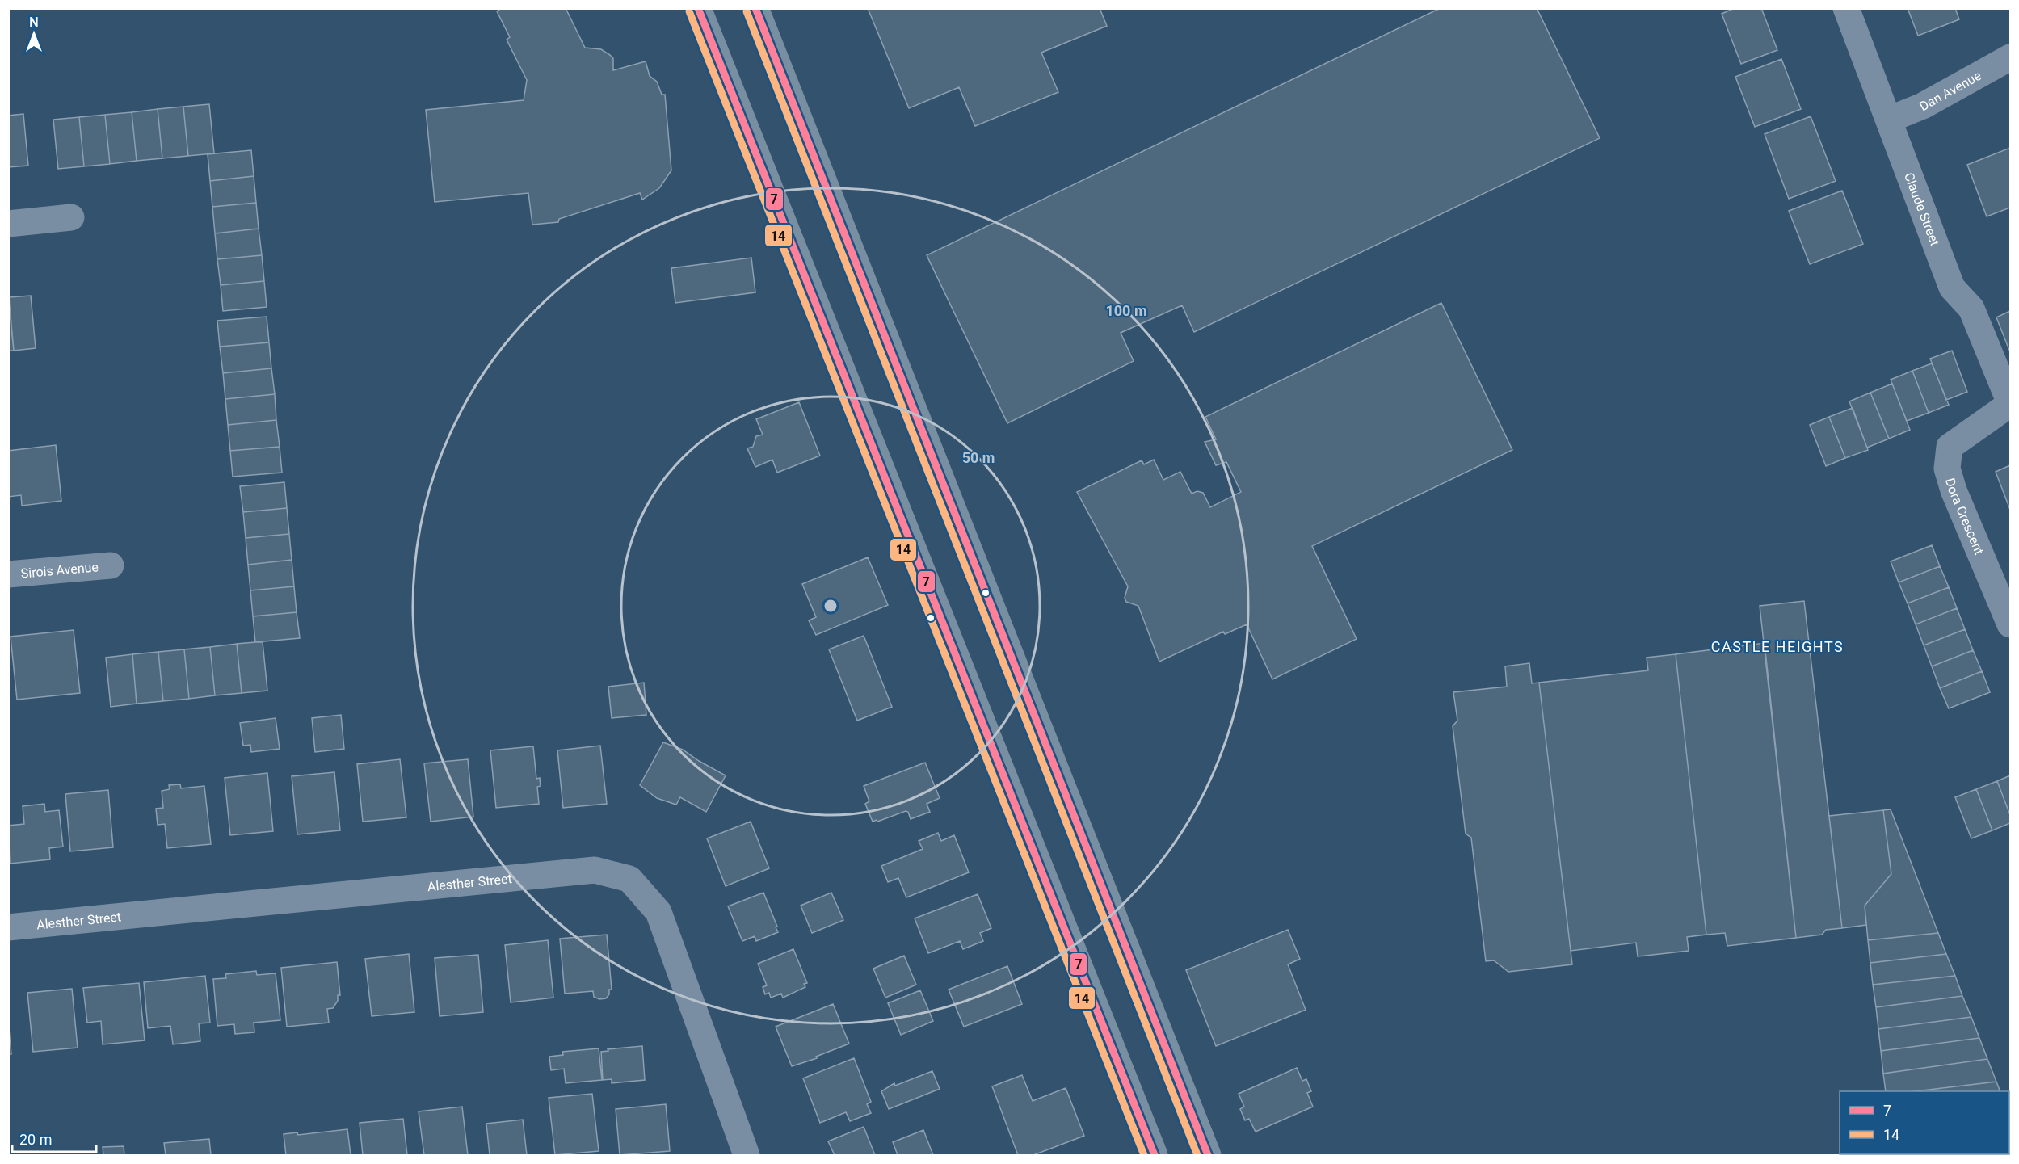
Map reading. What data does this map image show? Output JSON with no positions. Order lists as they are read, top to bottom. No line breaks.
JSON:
{"streets":{"street":["Dan Avenue","Claude Street","Dora Crescent","Sirois Avenue","Alesther Street"]},"crossings":[["Dan Avenue","Claude Street"],["Claude Street","Dora Crescent"]],"districts":["CASTLE HEIGHTS"],"lines":["transit line 7","transit line 14"],"legend":["7","14"],"scale_bar":"20 m","north":"top","rings":["100 m","50 m"]}
